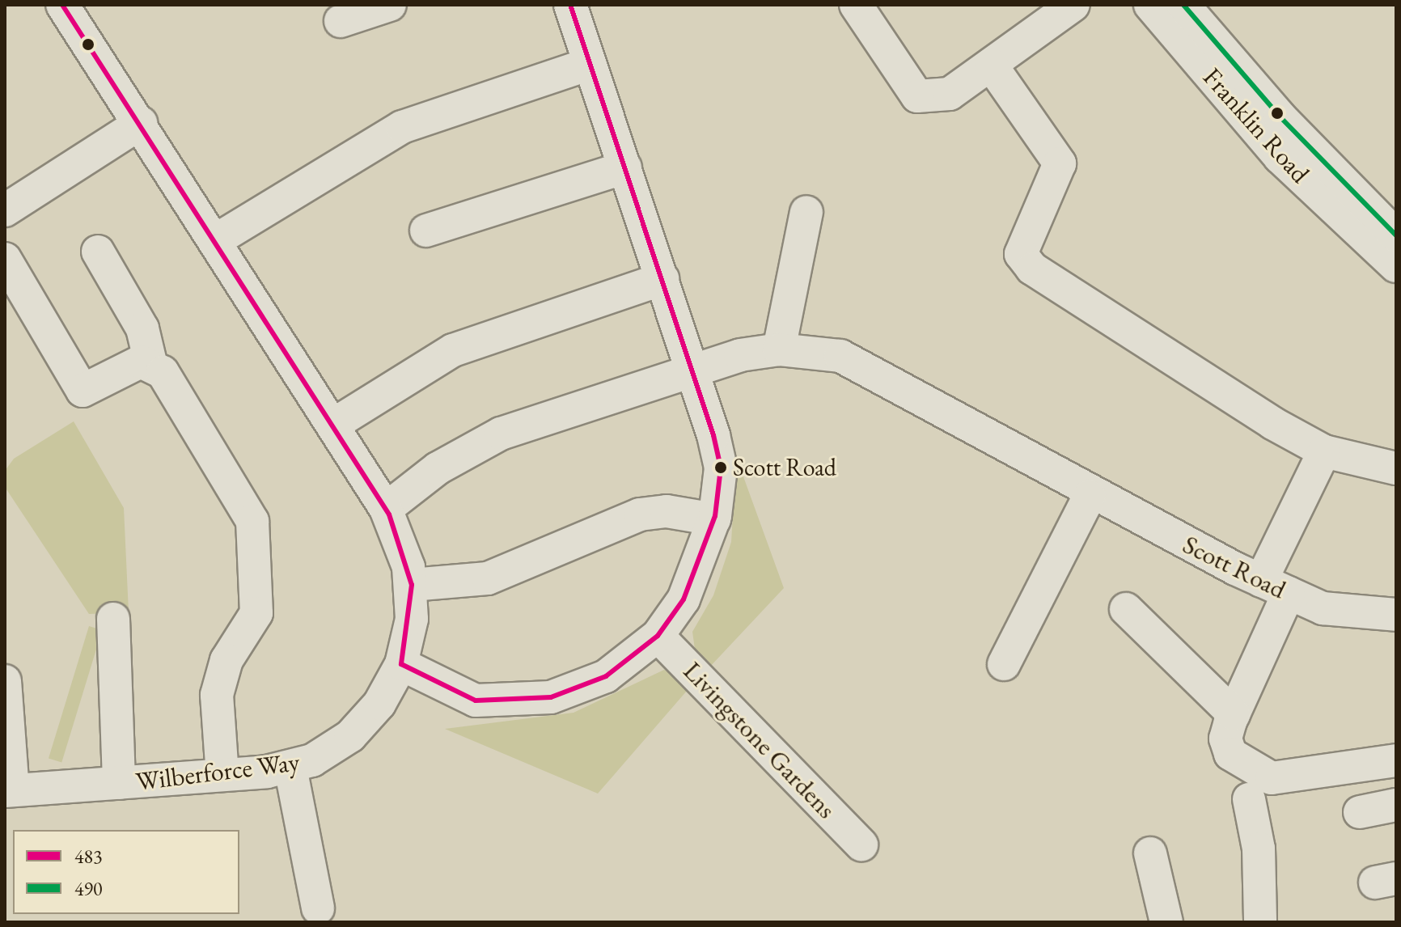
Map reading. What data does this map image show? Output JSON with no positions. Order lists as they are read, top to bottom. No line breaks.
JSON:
{"streets":{"street":["Franklin Road","Scott Road","Livingstone Gardens","Wilberforce Way"]},"crossings":[["Scott Road","Wilberforce Way"]],"places":["Scott Road"],"lines":["transit line 483","transit line 490"],"legend":["483","490"]}
